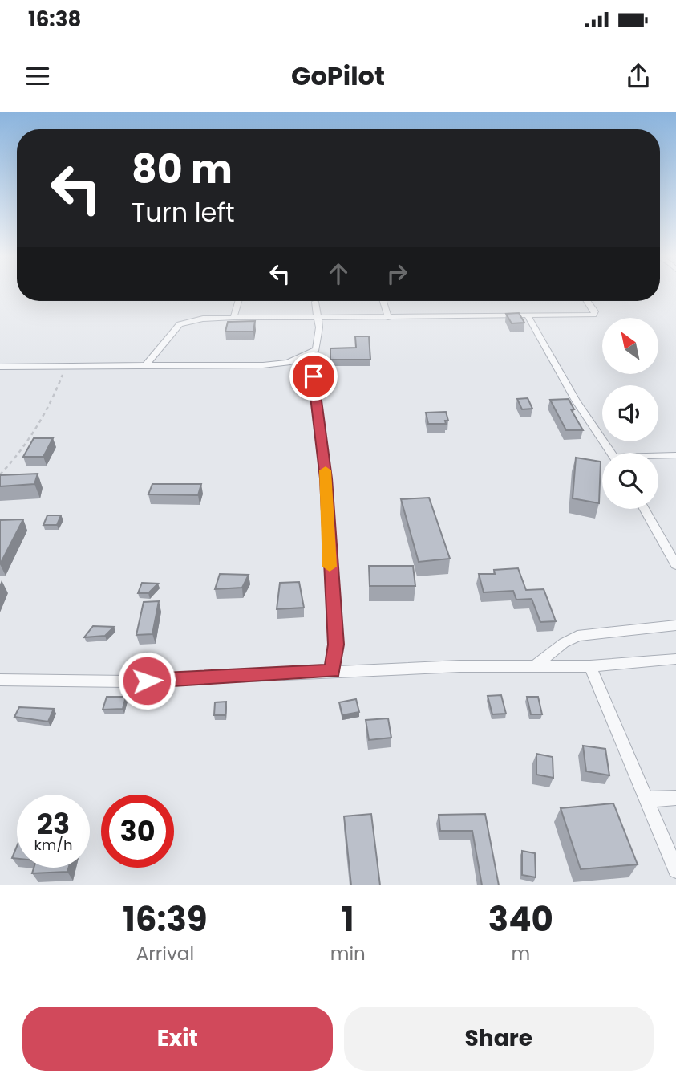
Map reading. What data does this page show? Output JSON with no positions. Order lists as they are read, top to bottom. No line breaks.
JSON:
{"north":"top left","page":{"status":"16:38","header":"GoPilot","turn":["80 m","Turn left"],"speed":"23 km/h","limit":"30","eta":["16:39","Arrival","1","min","340","m"],"buttons":["Exit","Share"]}}
